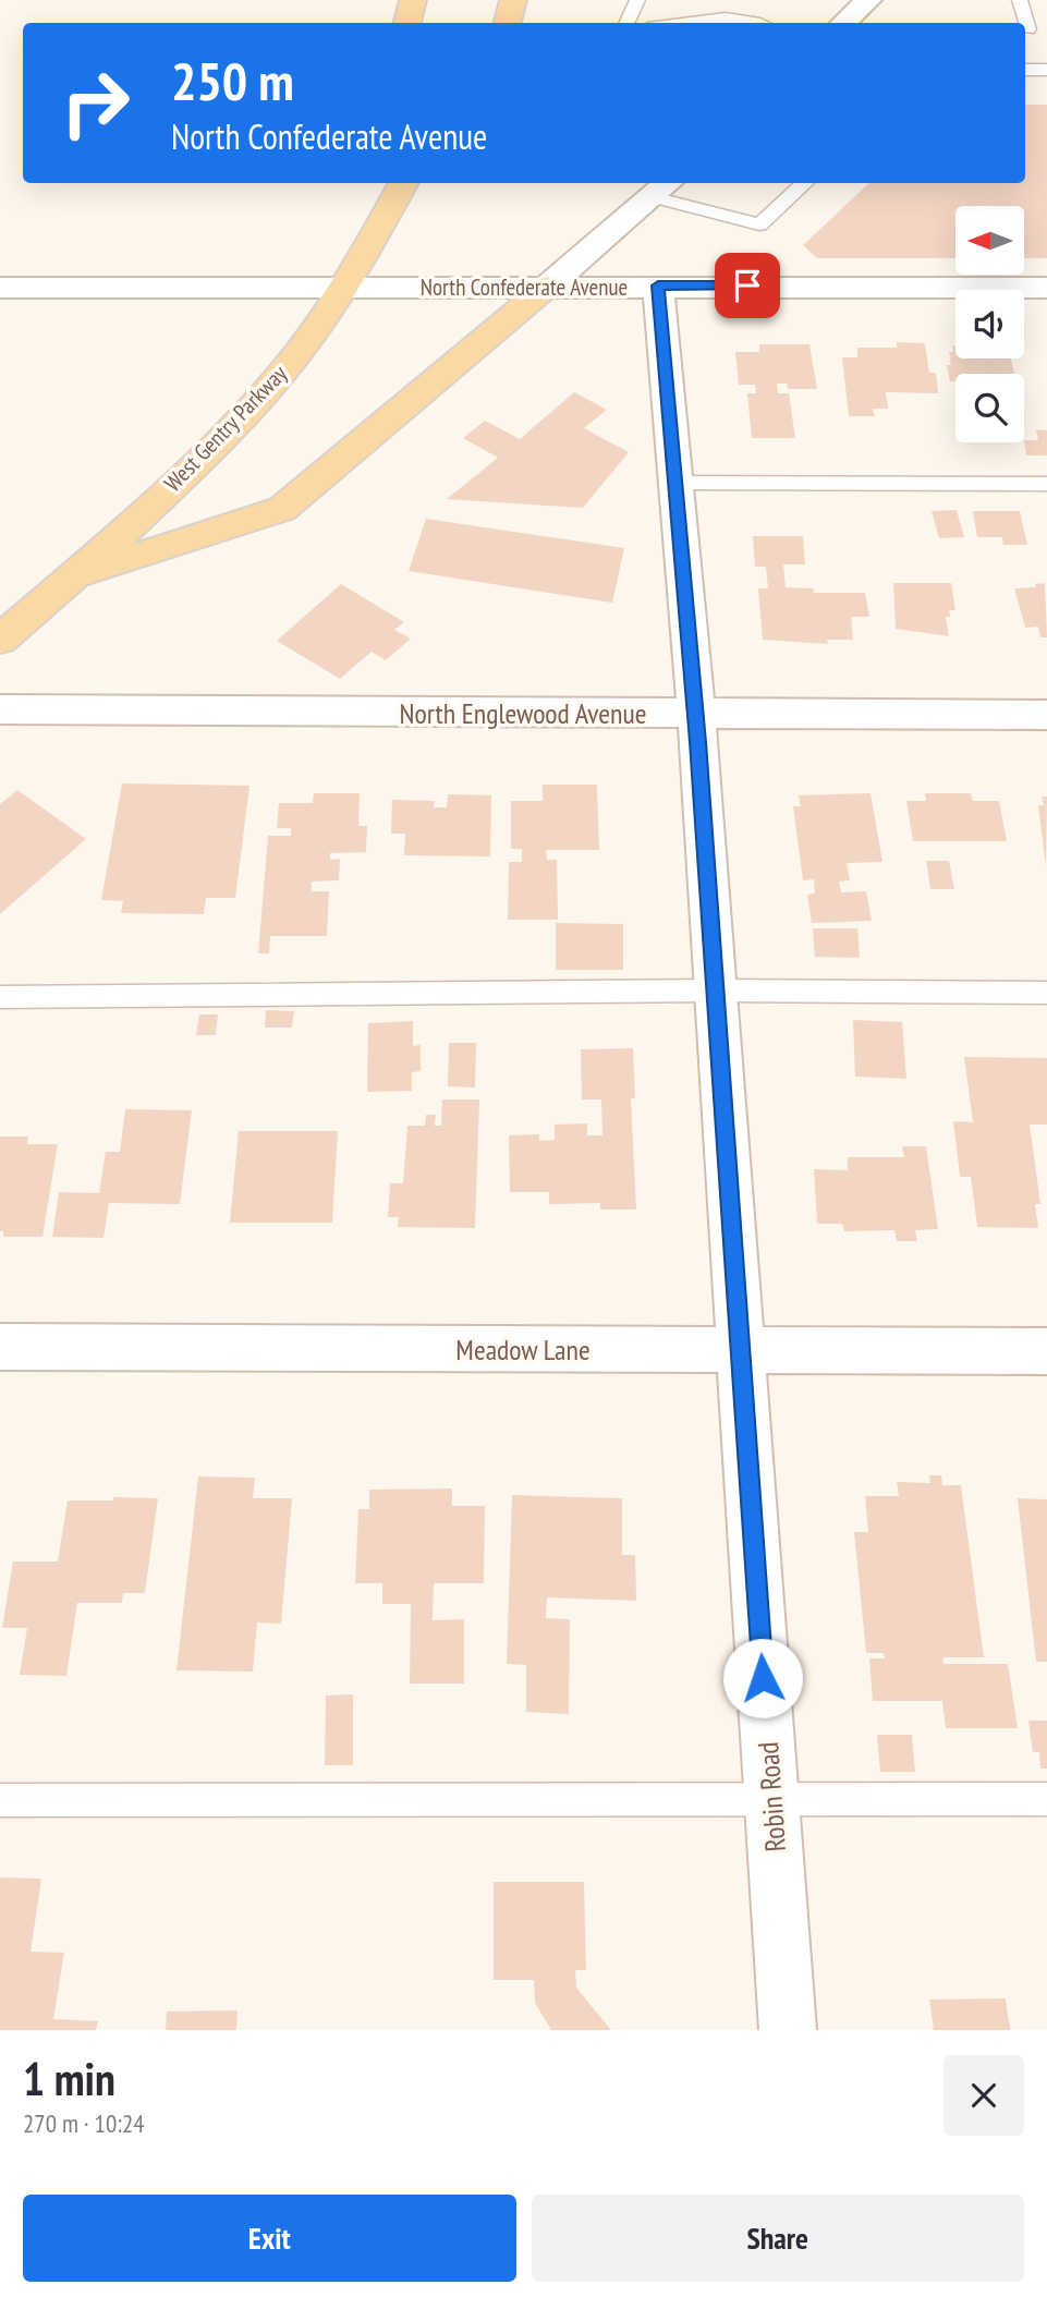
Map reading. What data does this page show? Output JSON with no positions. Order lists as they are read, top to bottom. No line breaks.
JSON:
{"streets":{"main road":["West Gentry Parkway"],"street":["North Confederate Avenue","North Englewood Avenue","Meadow Lane","Robin Road"]},"crossings":[["North Confederate Avenue","West Gentry Parkway"],["North Confederate Avenue","Robin Road"],["North Englewood Avenue","Robin Road"],["Meadow Lane","Robin Road"]],"north":"left","page":{"turn":["250 m","North Confederate Avenue"],"heading":["1 min","270 m · 10:24"],"buttons":["Exit","Share"]}}
